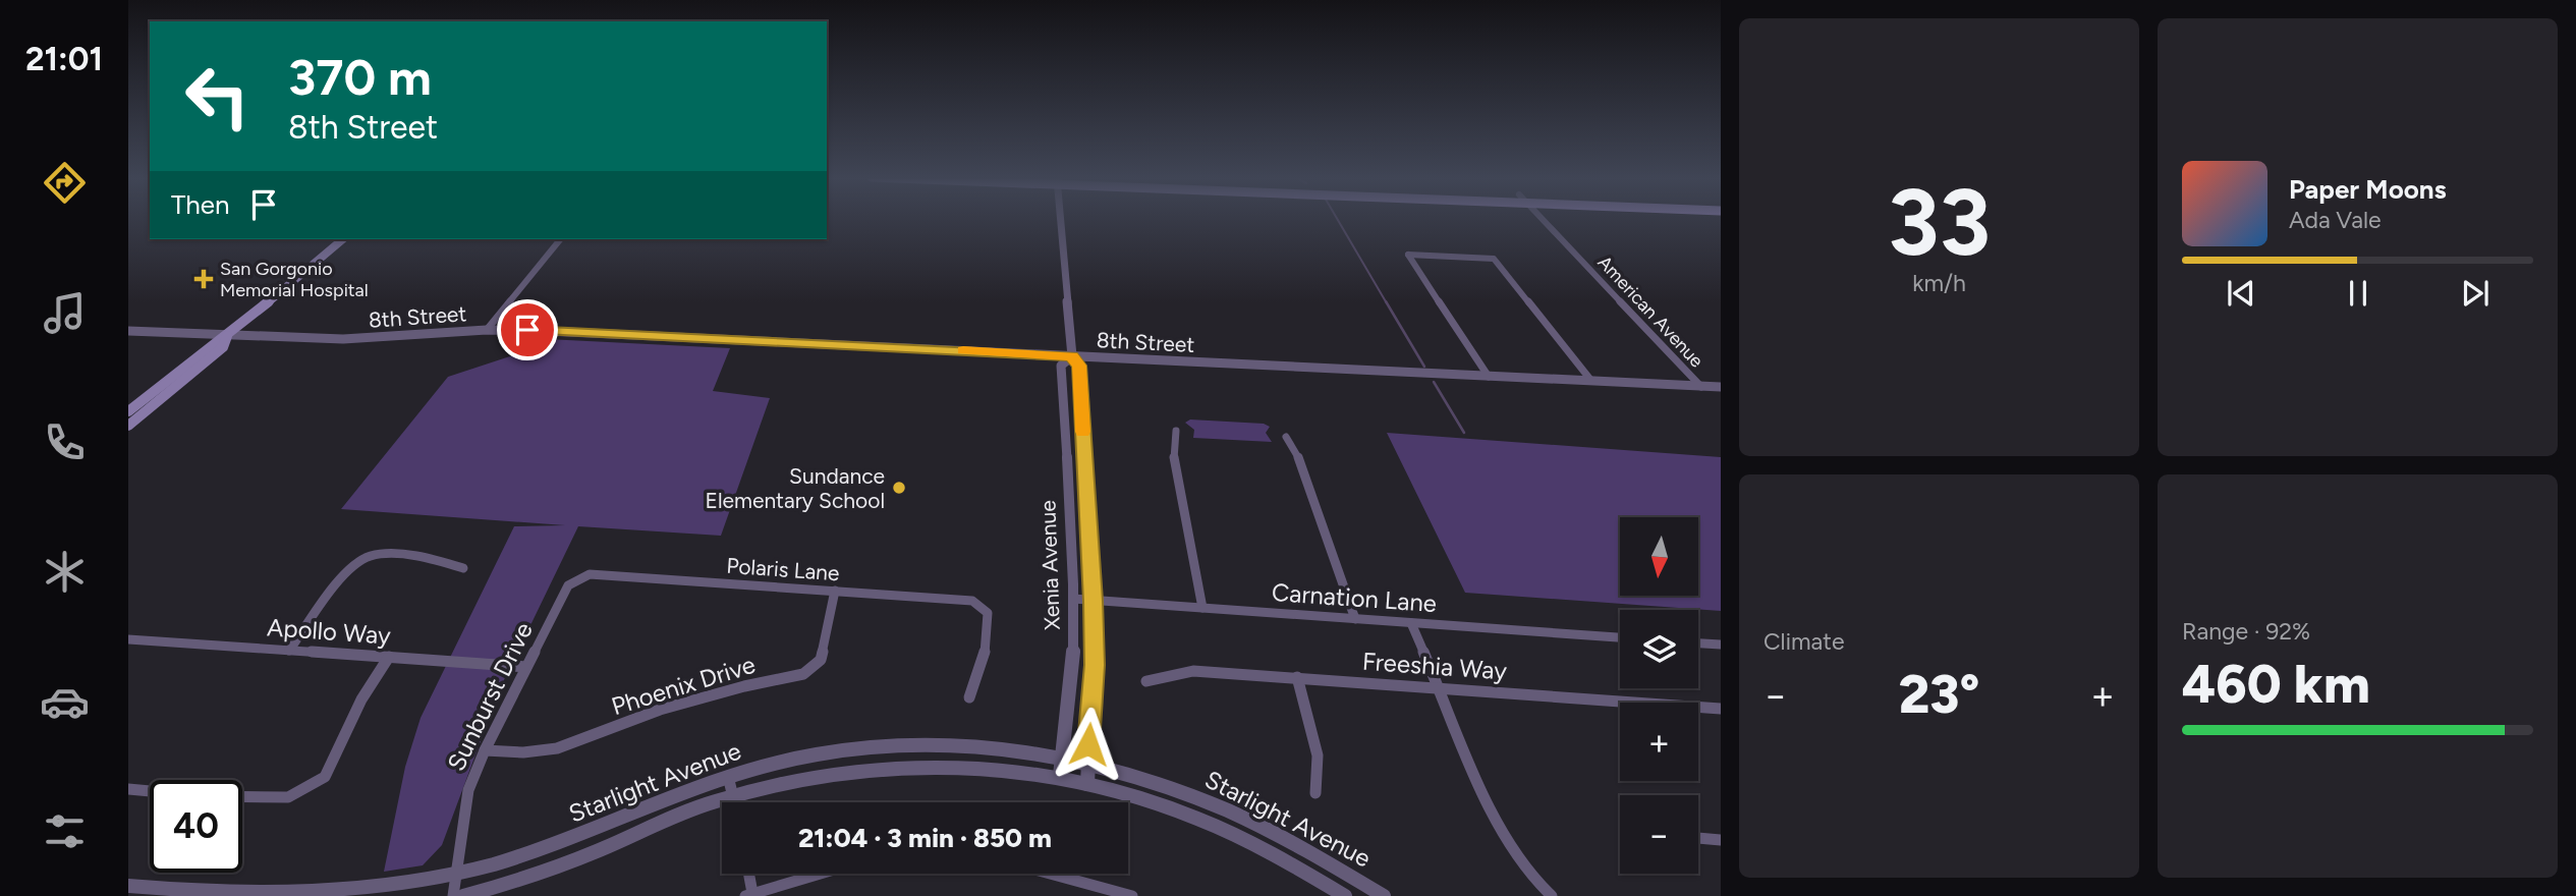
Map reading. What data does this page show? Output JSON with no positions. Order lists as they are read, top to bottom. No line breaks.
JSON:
{"streets":{"street":["American Avenue","8th Street","Xenia Avenue","Polaris Lane","Carnation Lane","Apollo Way","Freeshia Way","Phoenix Drive","Sunburst Drive","Starlight Avenue"]},"crossings":[["American Avenue","8th Street"],["8th Street","Xenia Avenue"],["Xenia Avenue","Carnation Lane"],["Xenia Avenue","Starlight Avenue"],["Polaris Lane","Phoenix Drive"],["Polaris Lane","Sunburst Drive"],["Apollo Way","Sunburst Drive"],["Phoenix Drive","Sunburst Drive"],["Sunburst Drive","Starlight Avenue"]],"places":{"health":["San Gorgonio Memorial Hospital"],"other":["Sundance Elementary School"]},"north":"bottom","page":{"tabs":"21:01","tile":[["33","km/h"],"Climate",["Range · 92%","460 km"]],"turn":["370 m","8th Street"],"song":["Paper Moons","Ada Vale"],"then":"Then","map_buttons":["+","−"],"heat":["−","23°","+"],"limit":"40","trip":"21:04 · 3 min · 850 m"}}
